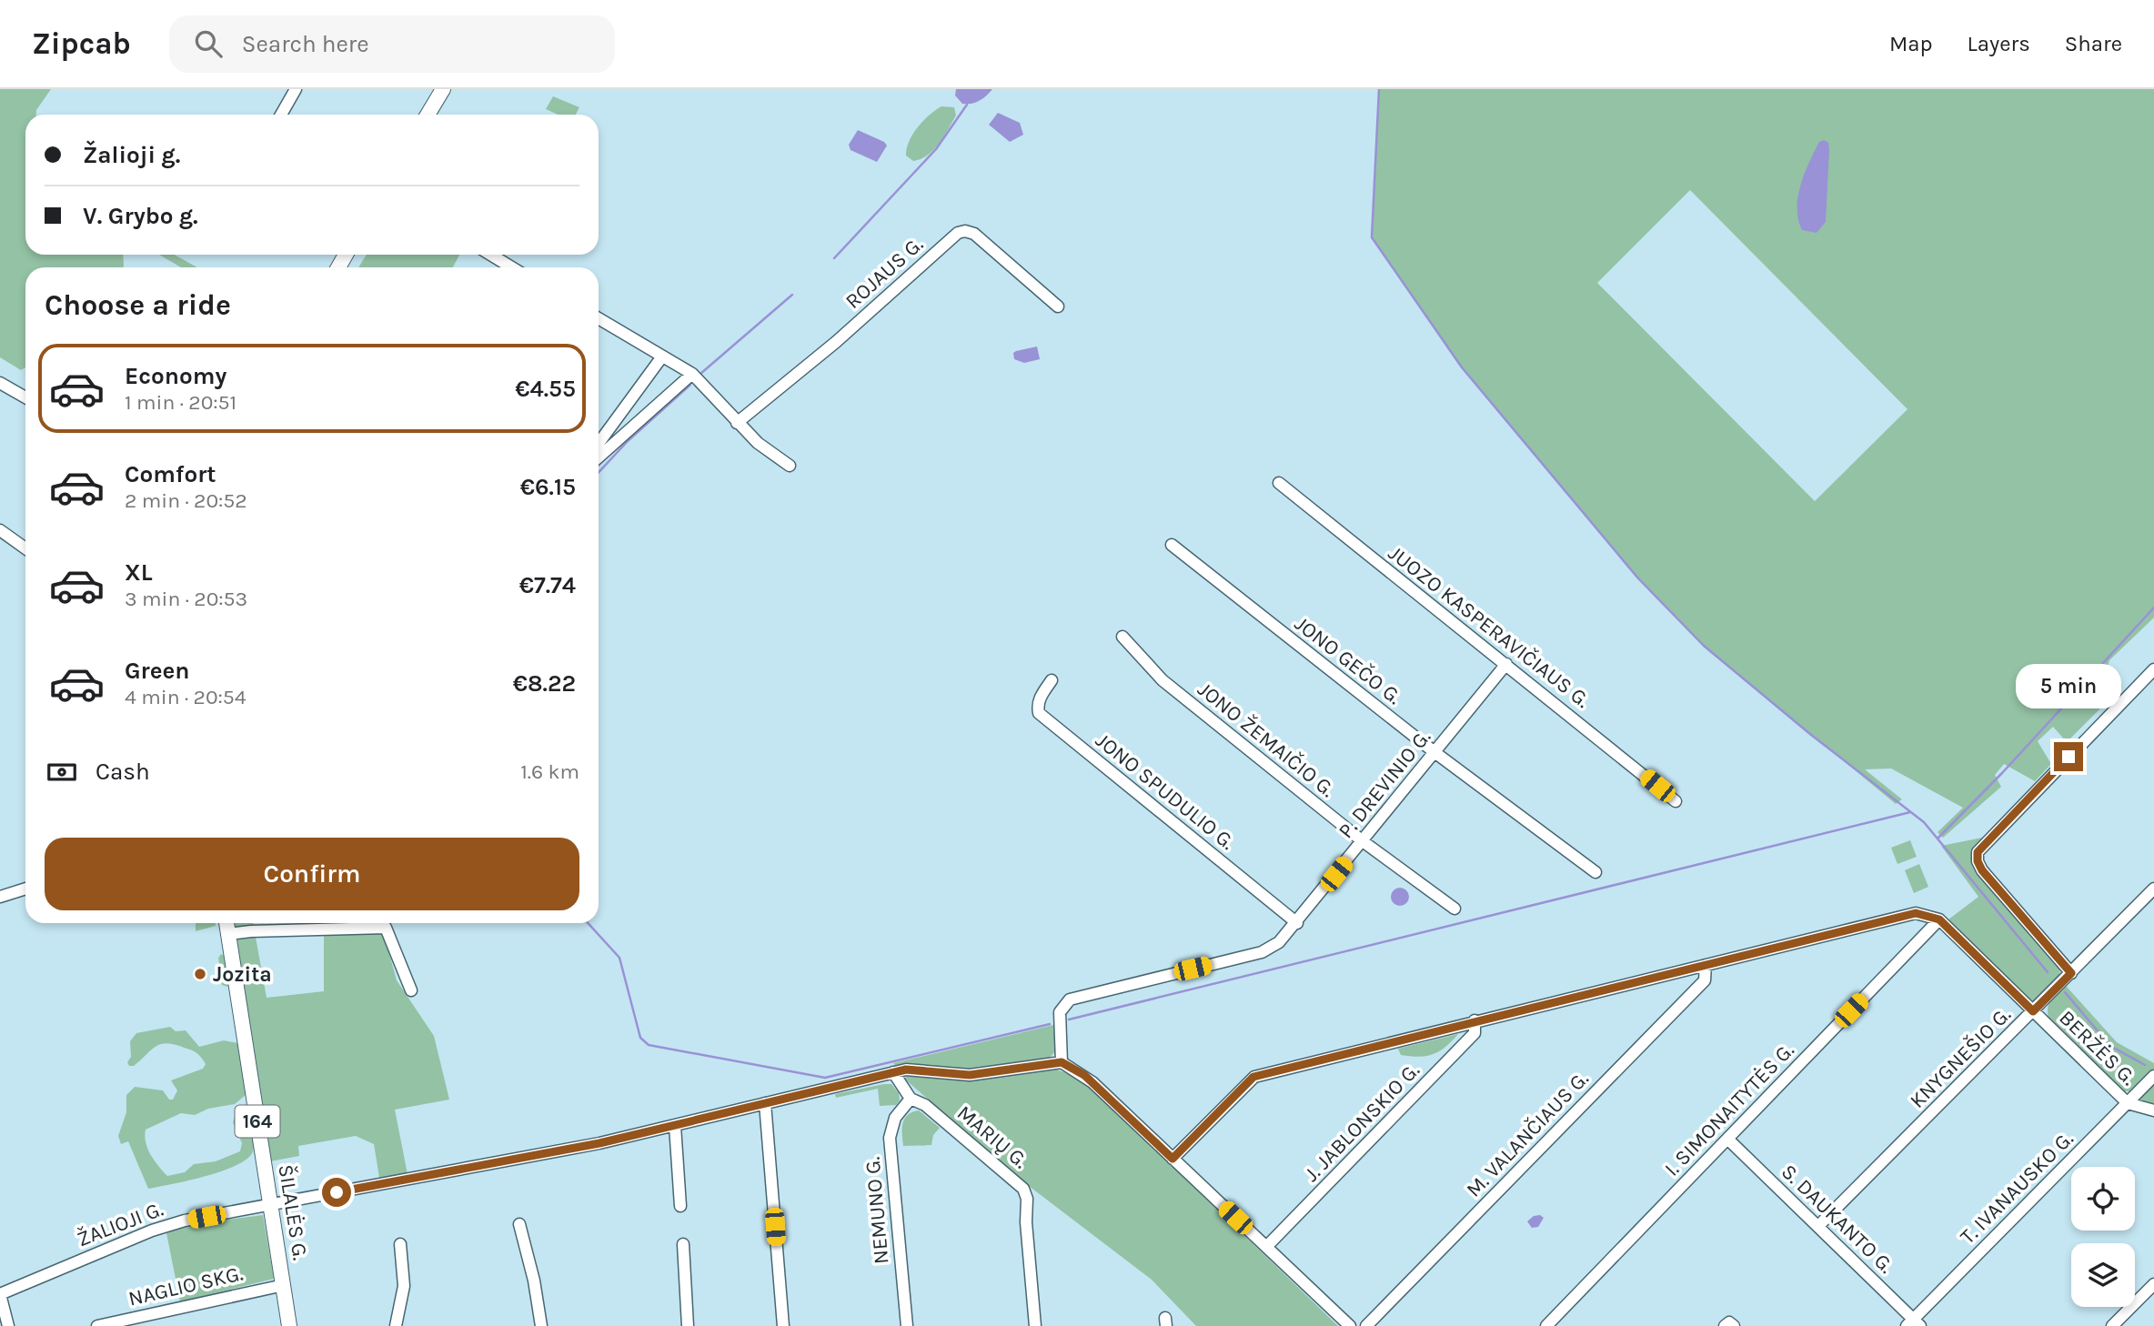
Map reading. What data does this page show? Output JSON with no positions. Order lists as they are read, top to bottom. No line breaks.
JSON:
{"streets":{"main road":["164","ŠILALĖS G."],"street":["ROJAUS G.","JUOZO KASPERAVIČIAUS G.","JONO GEČO G.","JONO ŽEMAIČIO G.","P. DREVINIO G.","JONO SPUDULIO G.","BERŽĖS G.","KNYGNEŠIO G.","I. SIMONAITYTĖS G.","J. JABLONSKIO G.","M. VALANČIAUS G.","MARIŲ G.","T. IVANAUSKO G.","NEMUNO G.","S. DAUKANTO G.","ŽALIOJI G.","NAGLIO SKG."]},"crossings":[["JUOZO KASPERAVIČIAUS G.","P. DREVINIO G."],["JONO GEČO G.","P. DREVINIO G."],["JONO ŽEMAIČIO G.","P. DREVINIO G."],["P. DREVINIO G.","JONO SPUDULIO G."],["P. DREVINIO G.","ŽALIOJI G."],["BERŽĖS G.","KNYGNEŠIO G."],["BERŽĖS G.","I. SIMONAITYTĖS G."],["BERŽĖS G.","T. IVANAUSKO G."],["KNYGNEŠIO G.","S. DAUKANTO G."],["I. SIMONAITYTĖS G.","S. DAUKANTO G."],["MARIŲ G.","NEMUNO G."],["MARIŲ G.","ŽALIOJI G."],["T. IVANAUSKO G.","S. DAUKANTO G."],["ŠILALĖS G.","ŽALIOJI G."],["ŠILALĖS G.","NAGLIO SKG."]],"places":["Jozita"],"page":{"header":"Zipcab","search":"Search here","nav":["Map","Layers","Share"],"banner":["Žalioji g.","V. Grybo g."],"heading":"Choose a ride","list":[{"name":"Economy","note":"1 min · 20:51","value":"€4.55"},{"name":"Comfort","note":"2 min · 20:52","value":"€6.15"},{"name":"XL","note":"3 min · 20:53","value":"€7.74"},{"name":"Green","note":"4 min · 20:54","value":"€8.22"}],"bubble":"5 min","pay":["Cash","1.6 km"],"buttons":"Confirm"}}
